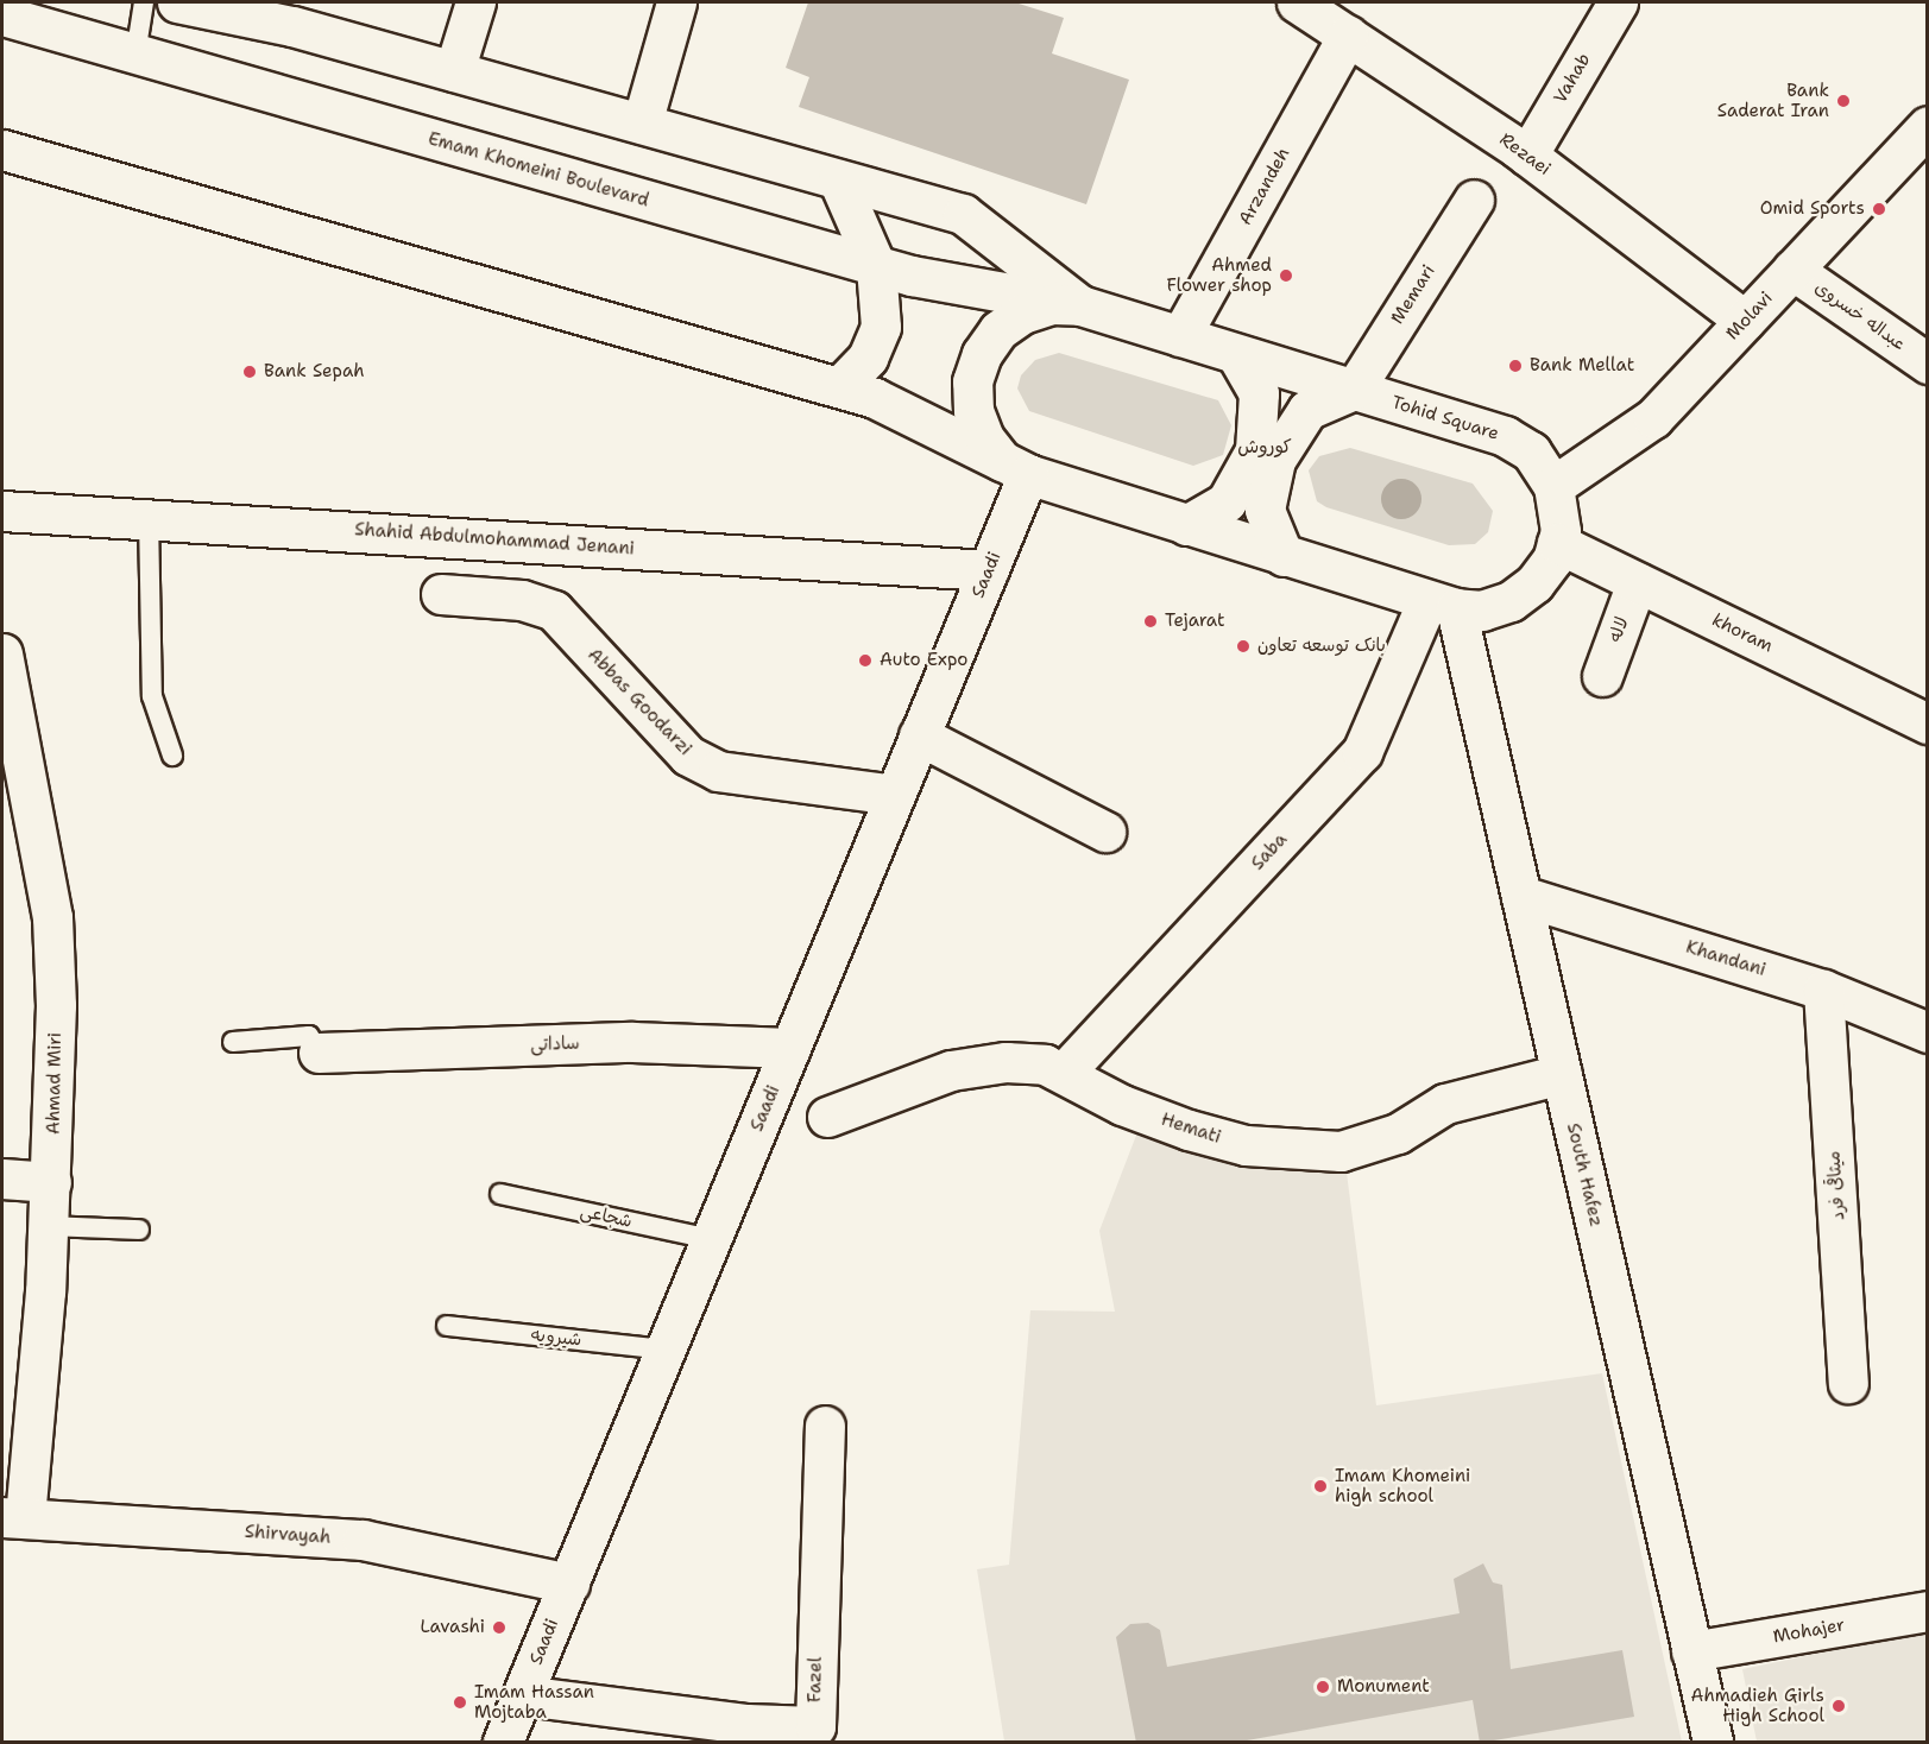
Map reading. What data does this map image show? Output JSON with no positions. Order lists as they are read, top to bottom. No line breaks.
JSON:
{"streets":{"street":["Vahab","Rezaei","Emam Khomeini Boulevard","Arzandeh","Memari","Molavi","عبداله خسروی","Tohid Square","Shahid Abdulmohammad Jenani","Saadi","لاله","khoram","Abbas Goodarzi","Saba","Khandani","ساداتی","Ahmad Miri","Hemati","South Hafez","میثاقی فرد","Shirvayah","Mohajer","Fazel"],"lane":["شجاعی","شیرویه"]},"crossings":[["Vahab","Rezaei"],["Rezaei","Arzandeh"],["Rezaei","Molavi"],["Emam Khomeini Boulevard","Arzandeh"],["Emam Khomeini Boulevard","Tohid Square"],["Emam Khomeini Boulevard","Saadi"],["Arzandeh","Tohid Square"],["Arzandeh","Saadi"],["Memari","Tohid Square"],["Molavi","عبداله خسروی"],["Molavi","Tohid Square"],["Tohid Square","Saadi"],["Tohid Square","khoram"],["Tohid Square","Saba"],["Tohid Square","South Hafez"],["Shahid Abdulmohammad Jenani","Saadi"],["Saadi","Abbas Goodarzi"],["Saadi","ساداتی"],["Saadi","شجاعی"],["Saadi","شیرویه"],["Saadi","Shirvayah"],["Saadi","Fazel"],["لاله","khoram"],["Saba","Hemati"],["Saba","South Hafez"],["Khandani","South Hafez"],["Khandani","میثاقی فرد"],["Ahmad Miri","Shirvayah"],["Hemati","South Hafez"],["South Hafez","Mohajer"]],"districts":["کوروش"],"places":["Bank Saderat Iran","Omid Sports","Ahmed Flower shop","Bank Mellat","Bank Sepah","Tejarat","بانک توسعه تعاون","Auto Expo","Imam Khomeini high school","Lavashi","Monument","Imam Hassan Mojtaba","Ahmadieh Girls High School"]}
